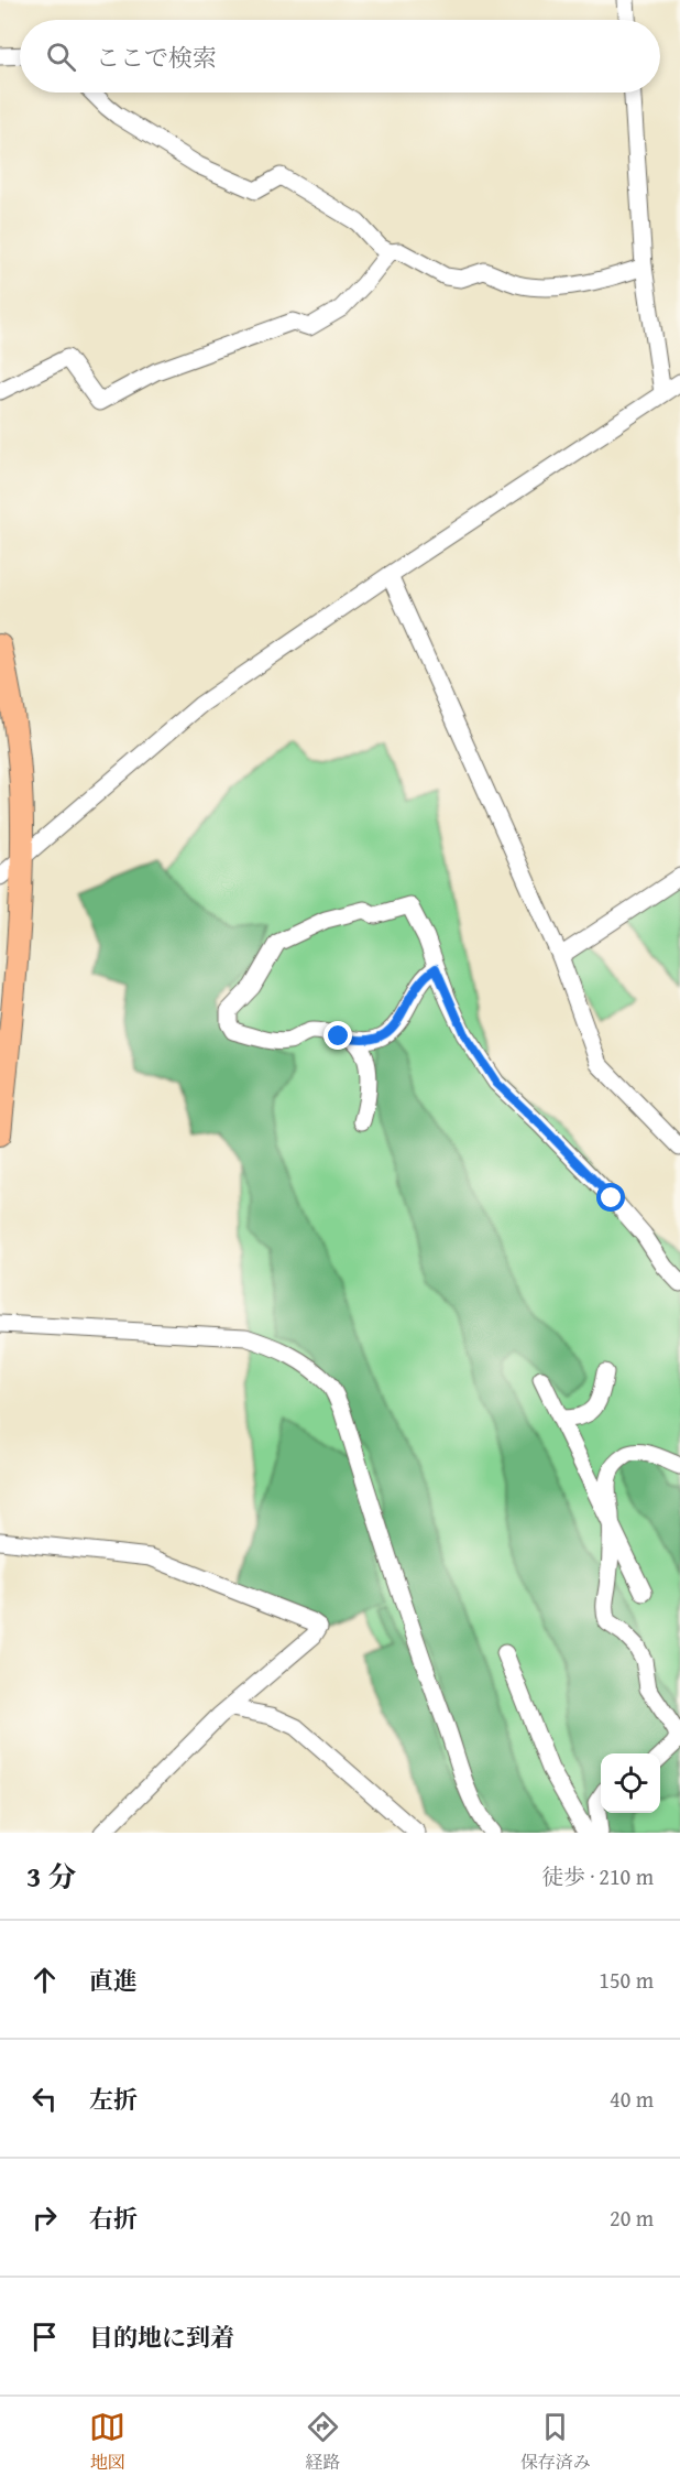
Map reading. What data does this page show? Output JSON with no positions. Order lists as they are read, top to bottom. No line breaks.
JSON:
{"page":{"search":"ここで検索","heading":["3 分","徒歩 · 210 m"],"list":[["直進","150 m"],["左折","40 m"],["右折","20 m"],"目的地に到着"],"nav":["地図","経路","保存済み"]}}
